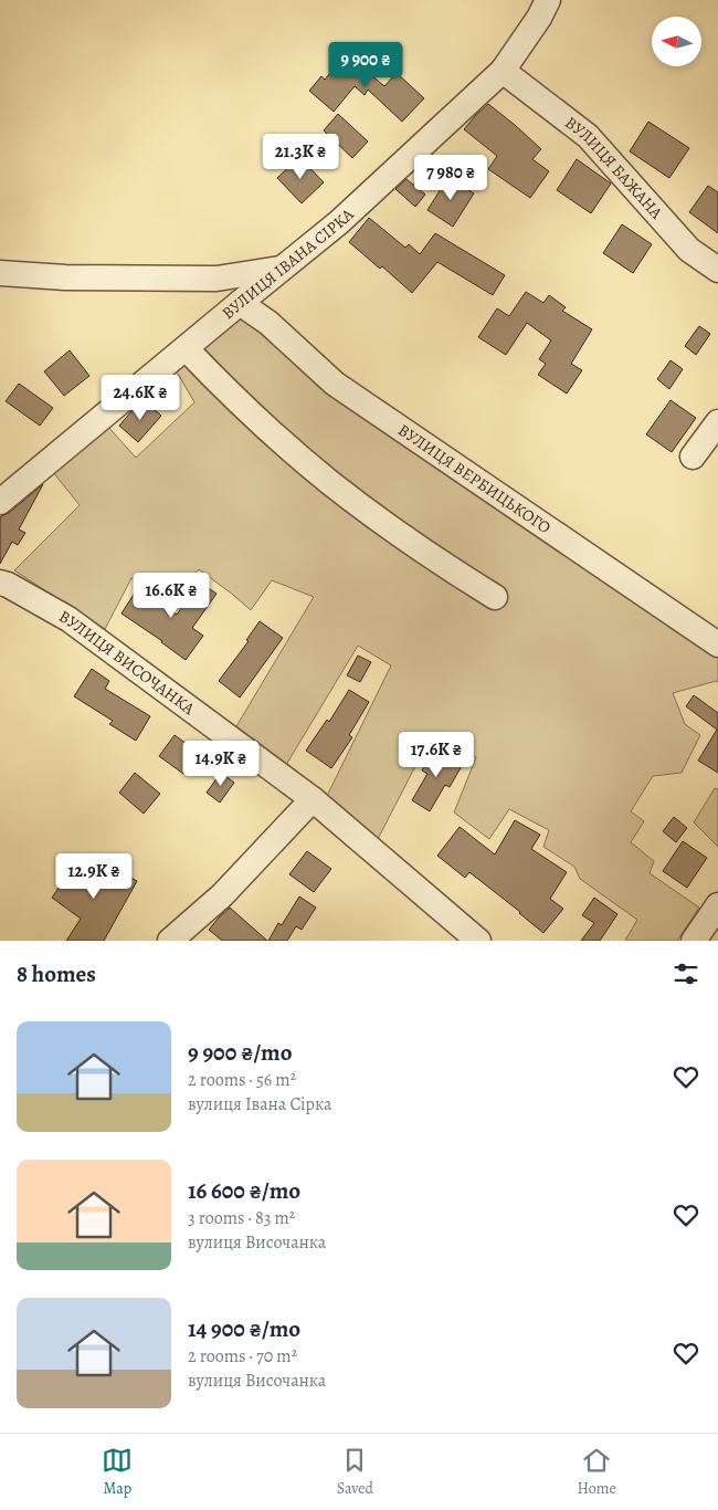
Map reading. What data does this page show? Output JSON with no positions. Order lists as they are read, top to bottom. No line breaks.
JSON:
{"streets":{"street":["ВУЛИЦЯ БАЖАНА","ВУЛИЦЯ ІВАНА СІРКА","ВУЛИЦЯ ВЕРБИЦЬКОГО","ВУЛИЦЯ ВИСОЧАНКА"]},"crossings":[["ВУЛИЦЯ БАЖАНА","ВУЛИЦЯ ІВАНА СІРКА"],["ВУЛИЦЯ ІВАНА СІРКА","ВУЛИЦЯ ВЕРБИЦЬКОГО"]],"north":"left","page":{"price":["9 900 ₴","21.3K ₴","7 980 ₴","24.6K ₴","16.6K ₴","17.6K ₴","14.9K ₴","12.9K ₴"],"heading":"8 homes","list":[{"name":"9 900 ₴/mo","note":"2 rooms · 56 m² · вулиця Івана Сірка"},{"name":"16 600 ₴/mo","note":"3 rooms · 83 m² · вулиця Височанка"},{"name":"14 900 ₴/mo","note":"2 rooms · 70 m² · вулиця Височанка"}],"tabs":["Map","Saved","Home"]}}
